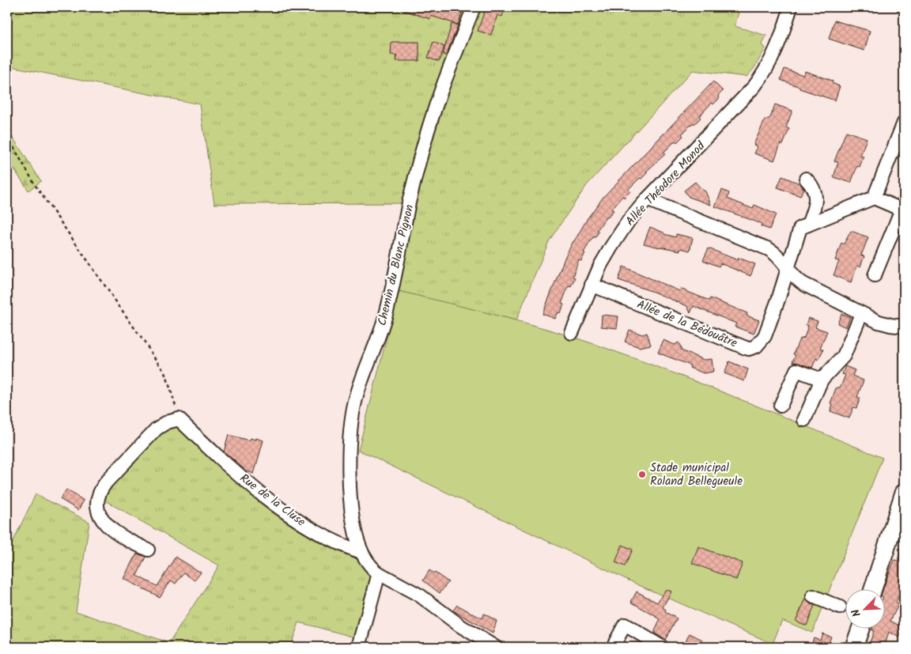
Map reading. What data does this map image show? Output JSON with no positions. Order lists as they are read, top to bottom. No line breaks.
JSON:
{"streets":{"street":["Allée Théodore Monod","Chemin du Blanc Pignon","Allée de la Bédouâtre","Rue de la Cluse"]},"crossings":[["Allée Théodore Monod","Allée de la Bédouâtre"],["Chemin du Blanc Pignon","Rue de la Cluse"]],"places":["Stade municipal Roland Bellegueule"],"north":"bottom left"}
